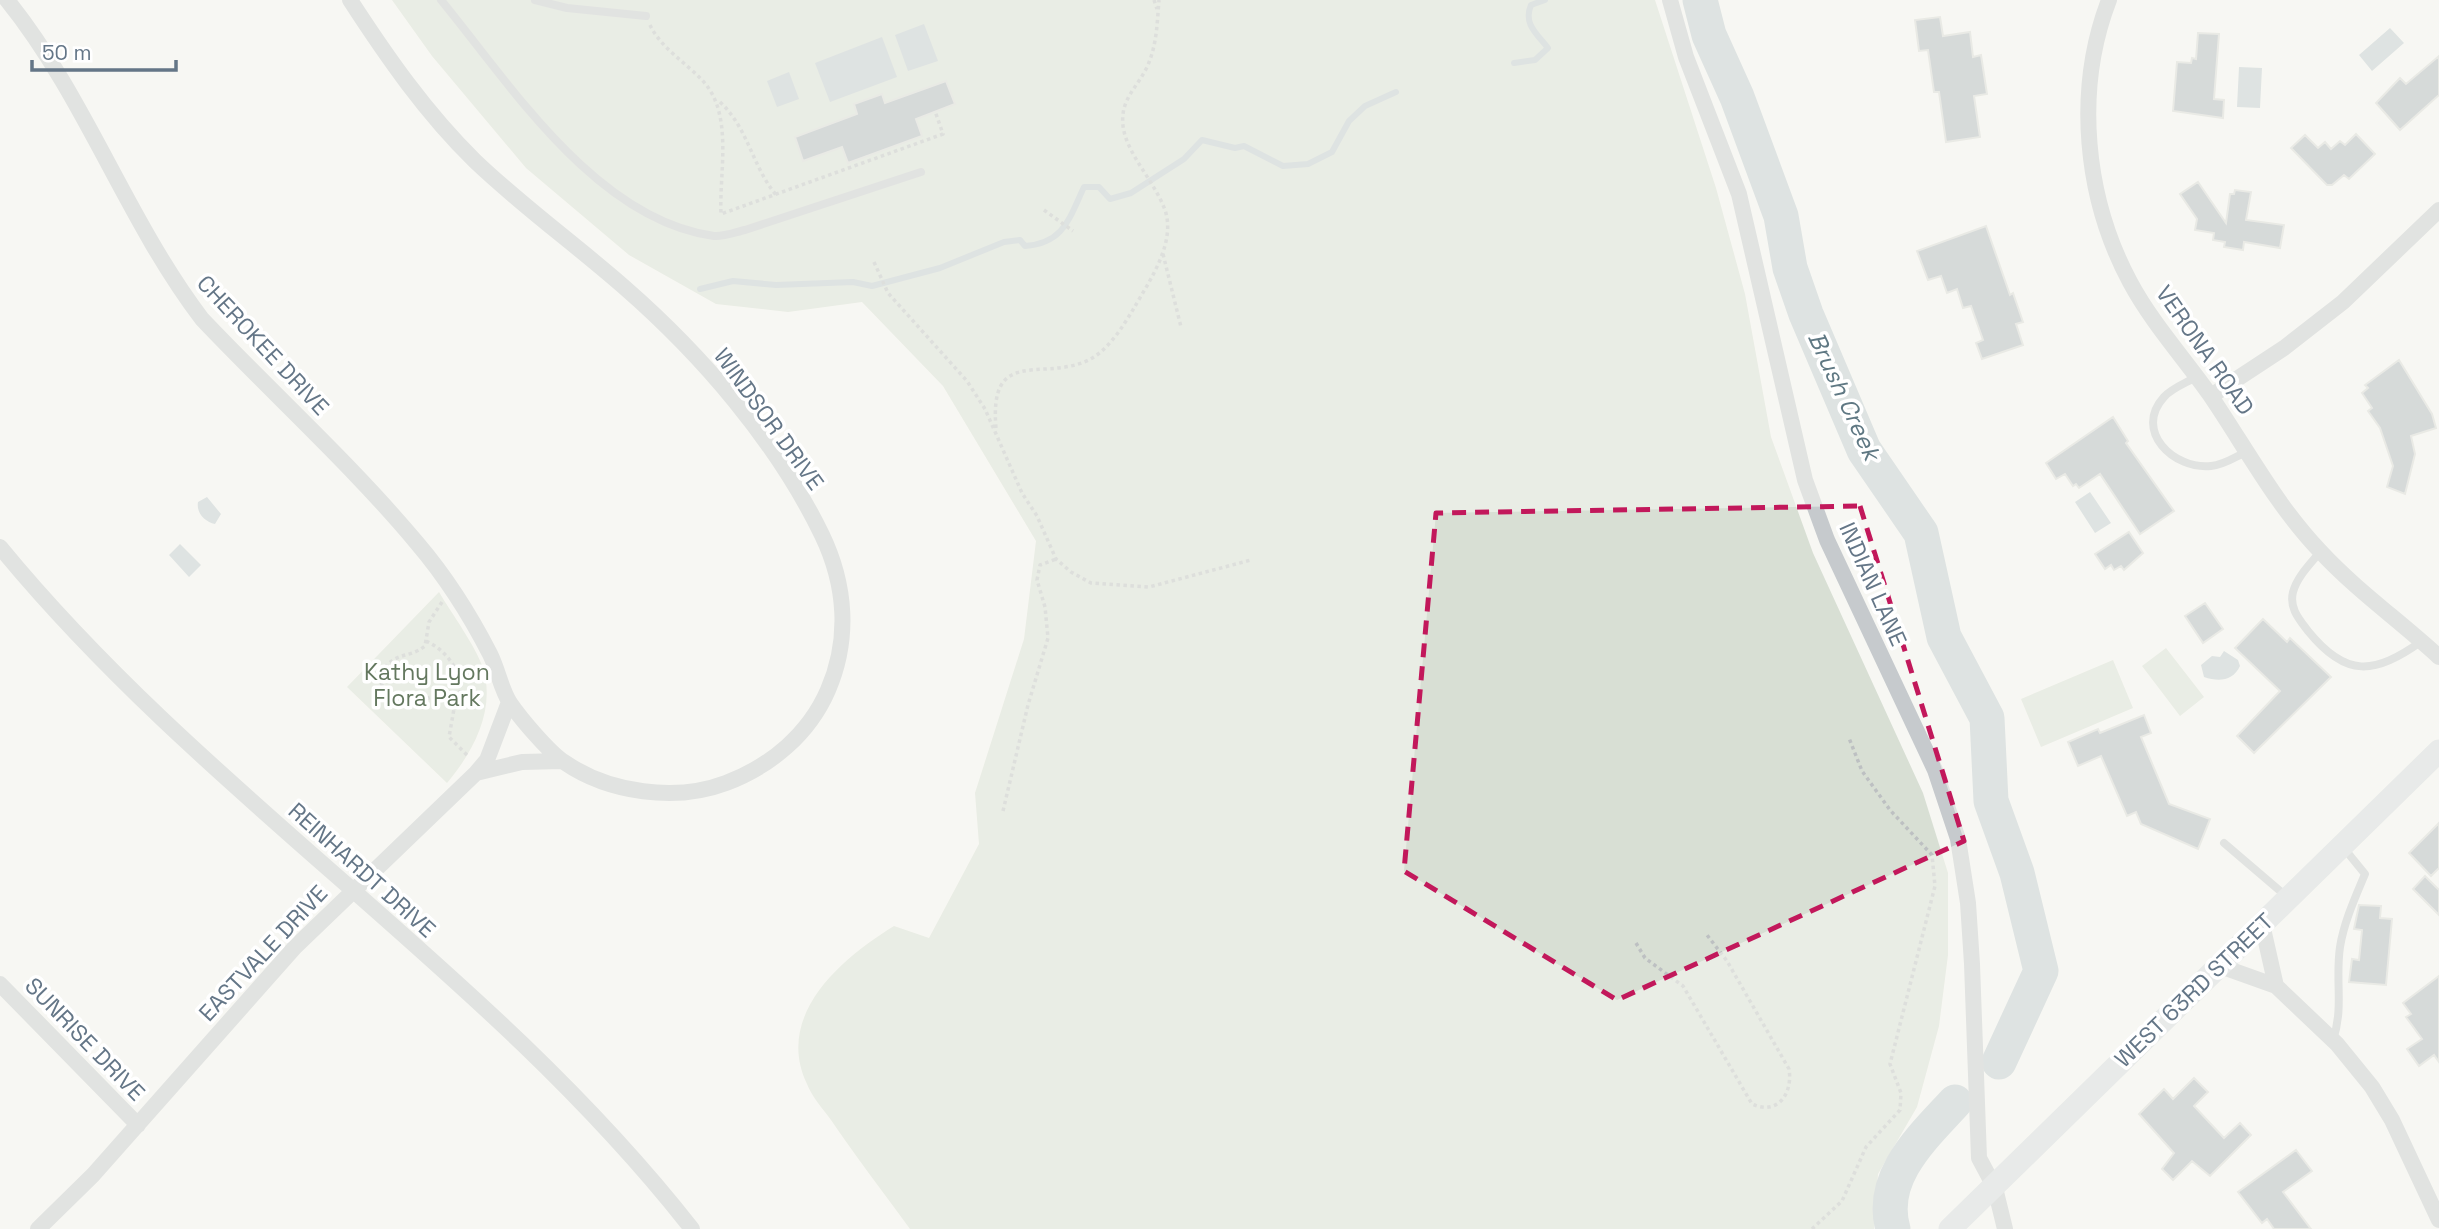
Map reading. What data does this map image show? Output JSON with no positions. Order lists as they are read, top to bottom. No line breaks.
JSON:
{"streets":{"main road":["WEST 63RD STREET"],"street":["CHEROKEE DRIVE","VERONA ROAD","WINDSOR DRIVE","INDIAN LANE","REINHARDT DRIVE","EASTVALE DRIVE","SUNRISE DRIVE"]},"crossings":[["CHEROKEE DRIVE","WINDSOR DRIVE"],["CHEROKEE DRIVE","EASTVALE DRIVE"],["WINDSOR DRIVE","EASTVALE DRIVE"],["INDIAN LANE","WEST 63RD STREET"],["REINHARDT DRIVE","EASTVALE DRIVE"],["EASTVALE DRIVE","SUNRISE DRIVE"]],"water":["Brush Creek"],"parks":["Kathy Lyon Flora Park"],"scale_bar":"50 m"}
